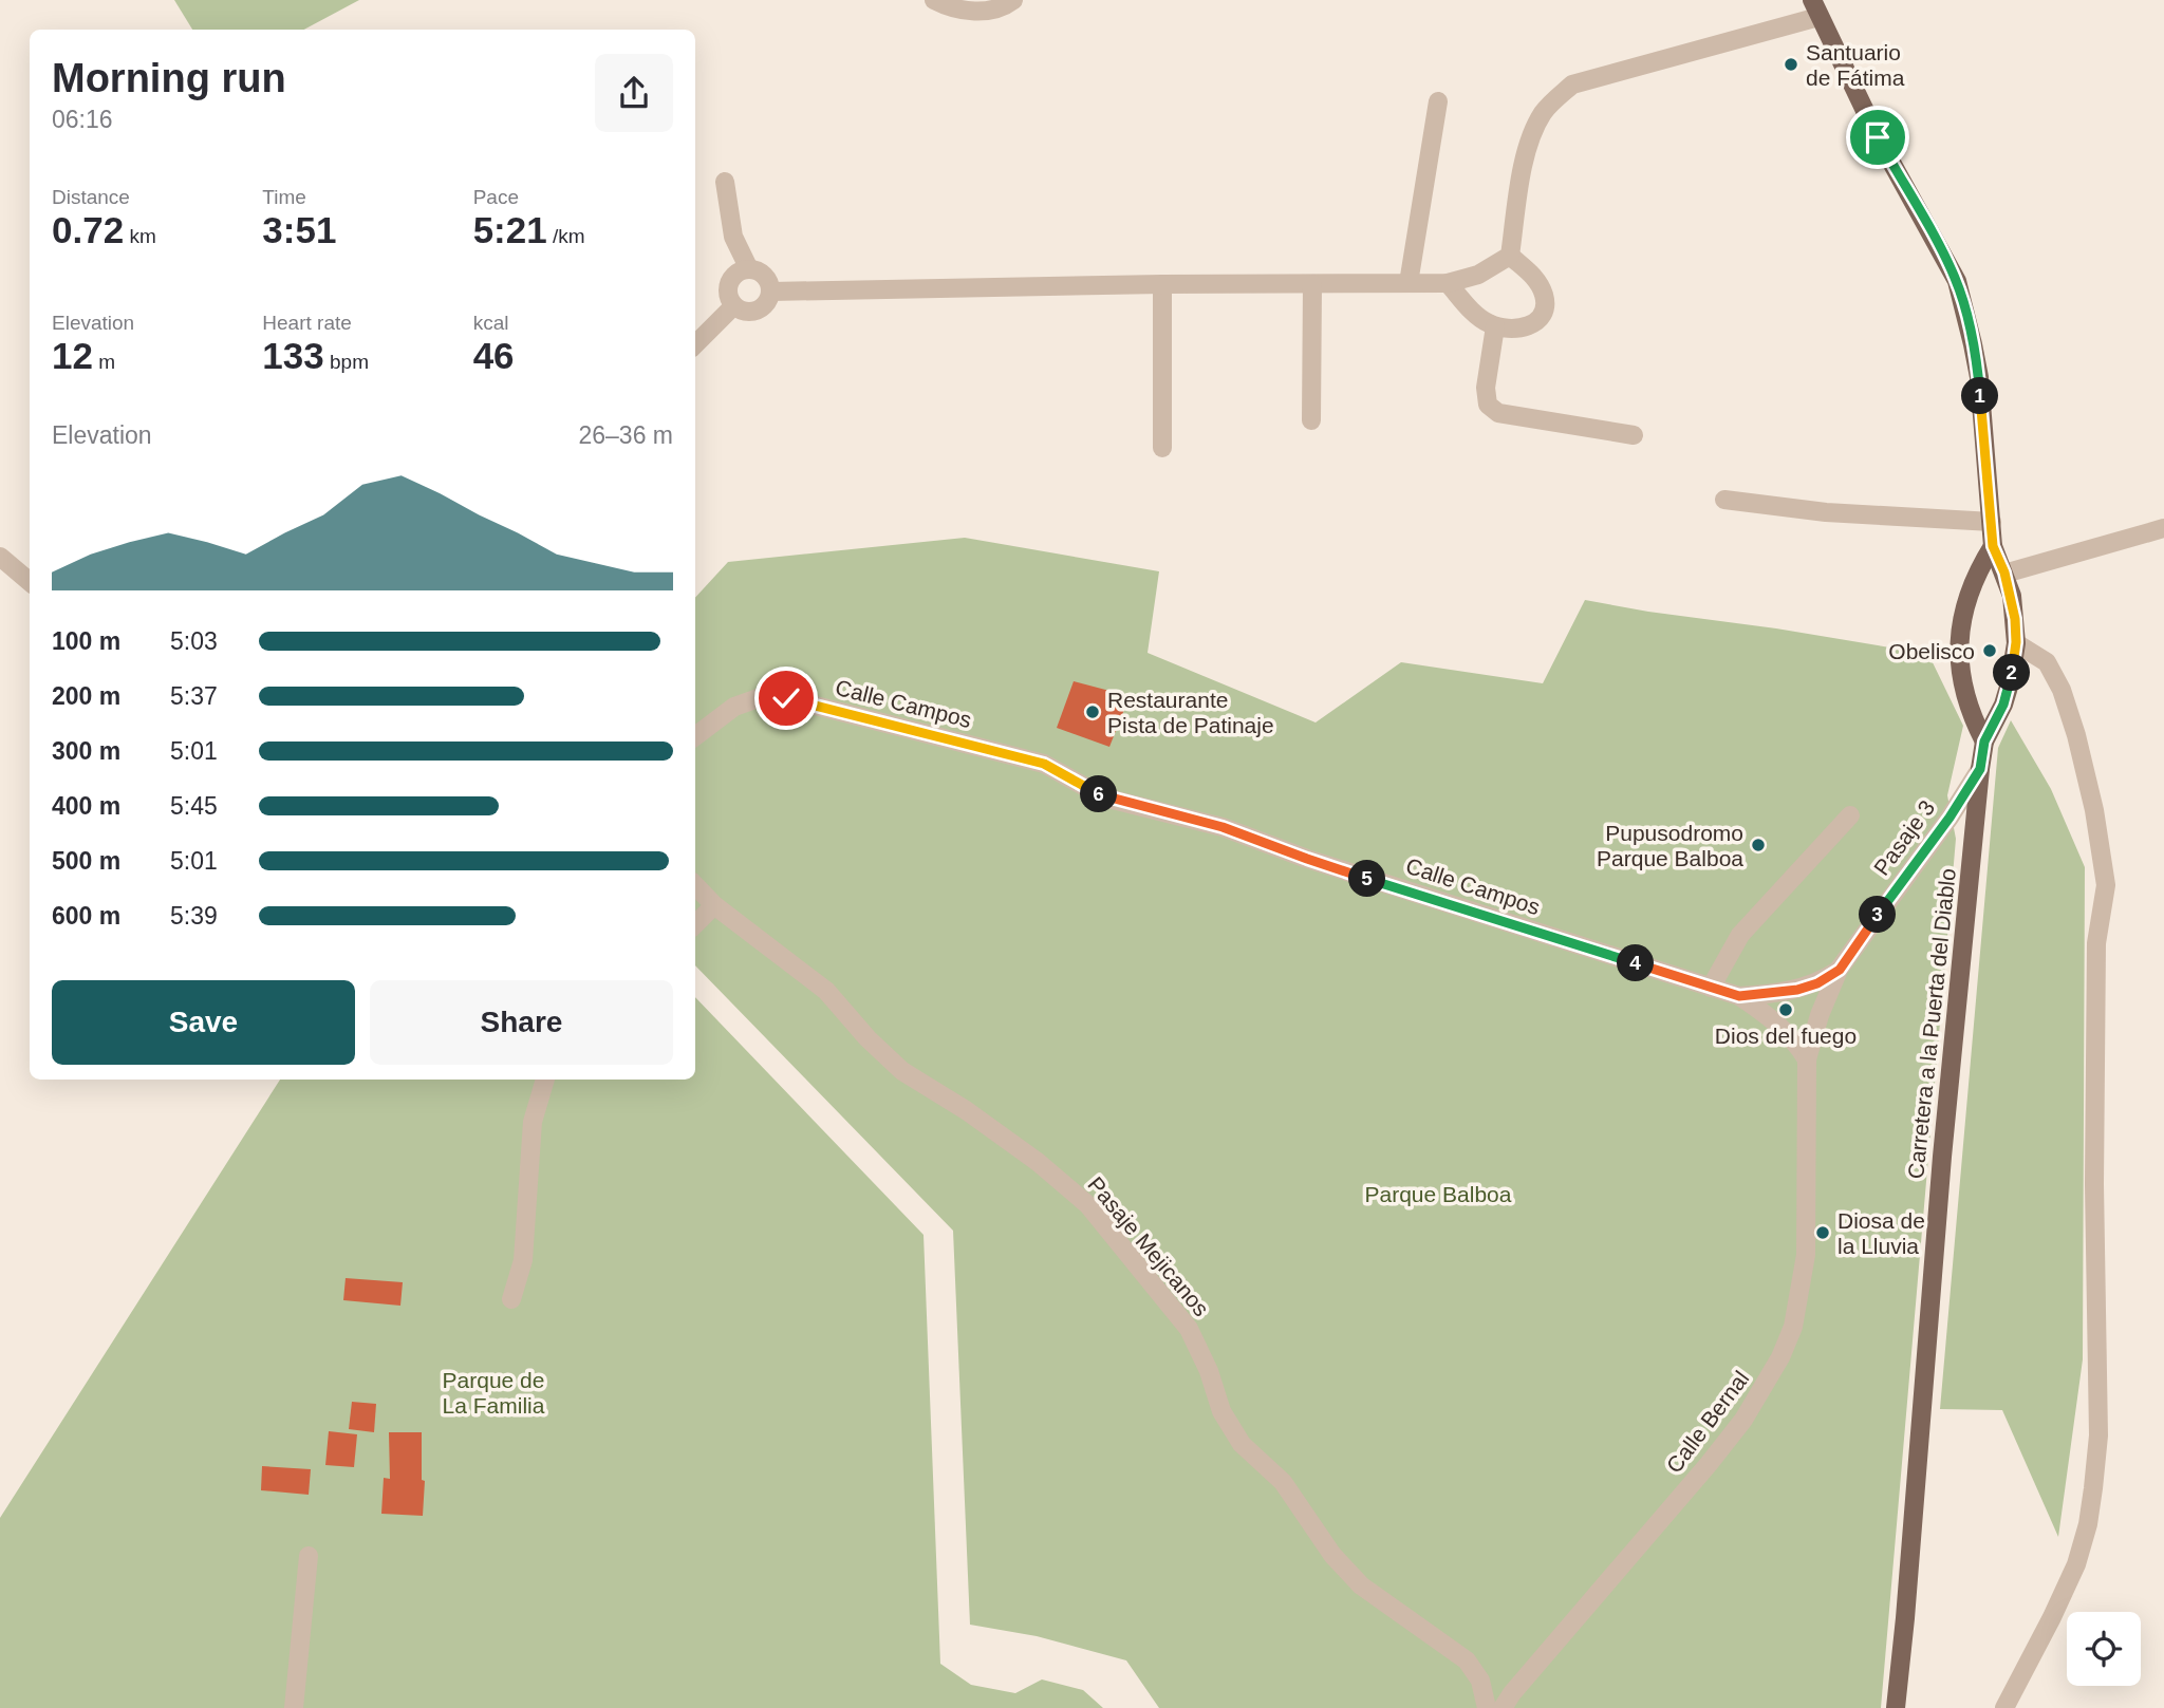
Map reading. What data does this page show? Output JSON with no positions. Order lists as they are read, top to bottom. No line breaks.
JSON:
{"streets":{"main road":["Carretera a la Puerta del Diablo"],"street":["Calle Campos","Pasaje 3","Pasaje Mejicanos","Calle Bernal"]},"crossings":[["Pasaje 3","Carretera a la Puerta del Diablo"],["Pasaje 3","Calle Bernal"]],"parks":["Parque Balboa","Parque de La Familia"],"places":["Santuario de Fátima","Obelisco","Restaurante Pista de Patinaje","Pupusodromo Parque Balboa","Dios del fuego","Diosa de la Lluvia"],"page":{"heading":["Morning run","06:16"],"stats":[["Distance","0.72 km"],["Time","3:51"],["Pace","5:21 /km"],["Elevation","12 m"],["Heart rate","133 bpm"],["kcal","46"]],"pins":["1","2","6","5","3","4"],"chart":["Elevation","26–36 m"],"list":[{"name":"100 m","note":"5:03"},{"name":"200 m","note":"5:37"},{"name":"300 m","note":"5:01"},{"name":"400 m","note":"5:45"},{"name":"500 m","note":"5:01"},{"name":"600 m","note":"5:39"}],"buttons":["Save","Share"]}}
